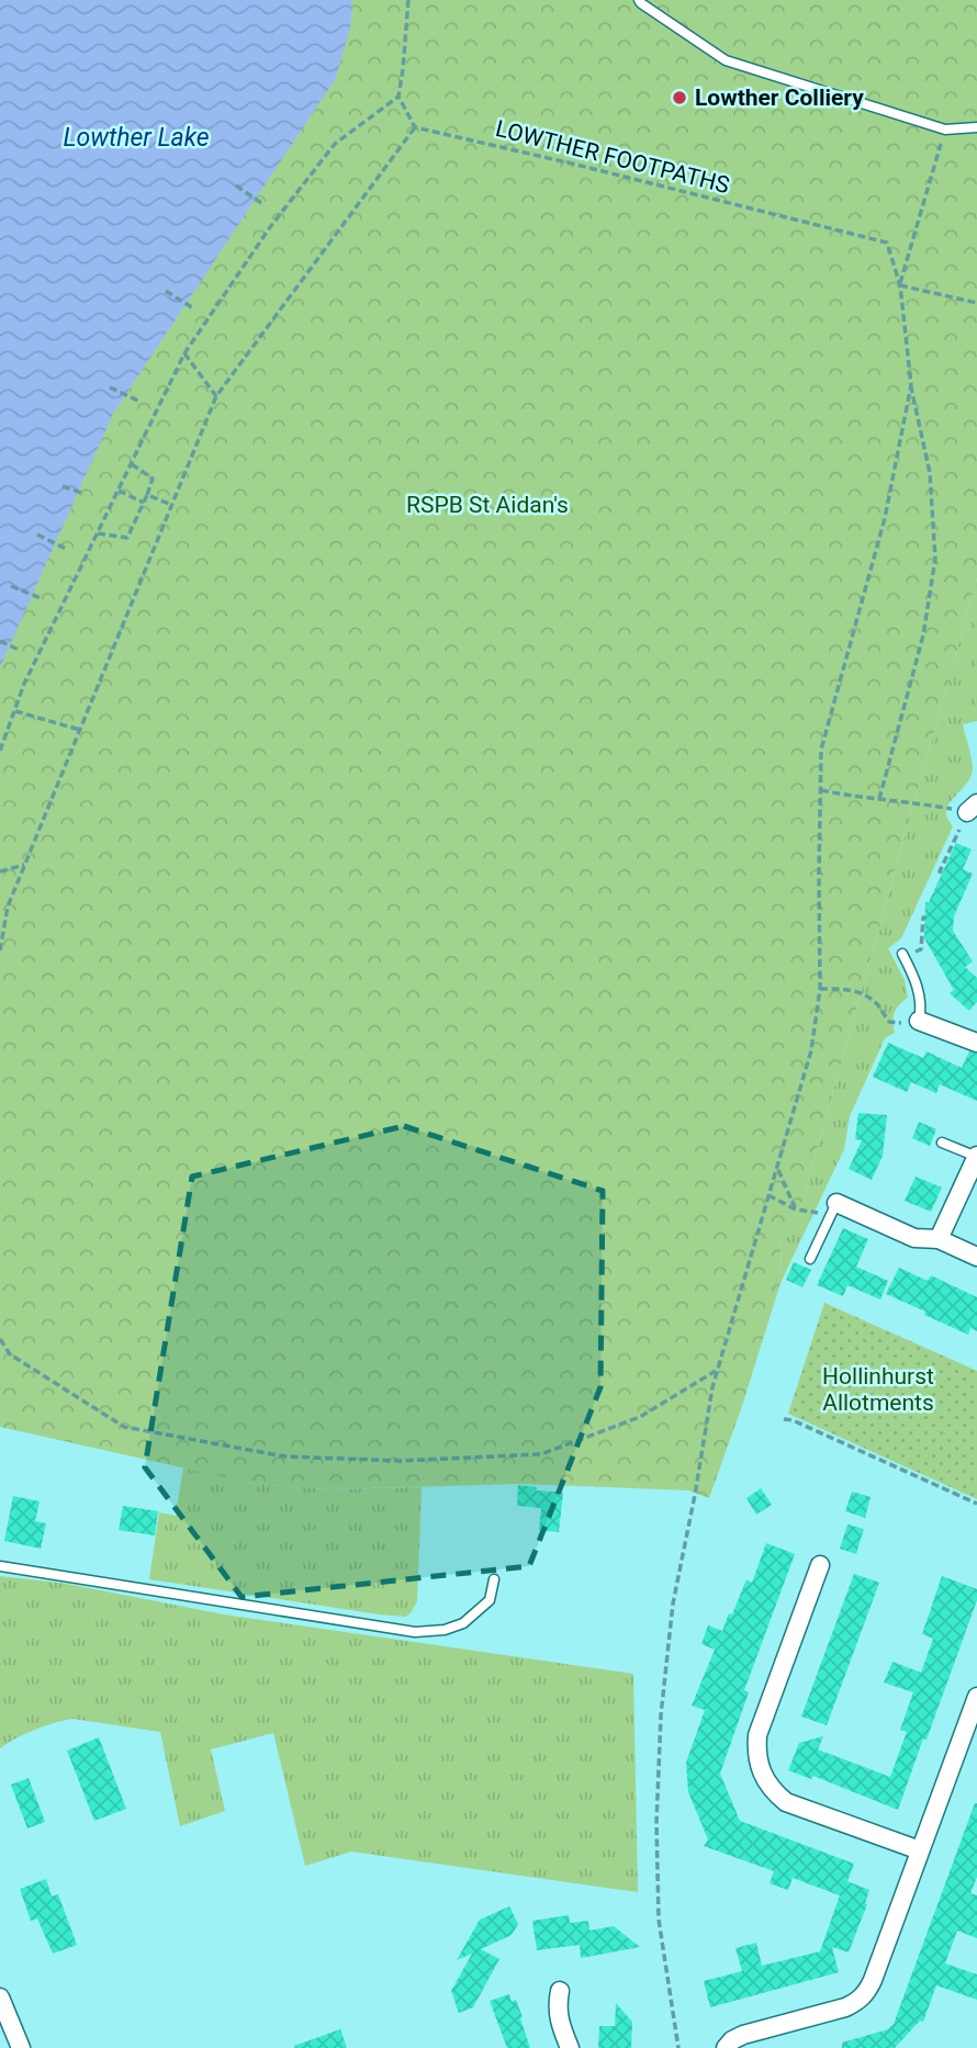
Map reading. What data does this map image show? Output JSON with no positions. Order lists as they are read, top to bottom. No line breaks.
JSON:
{"streets":{"path":["LOWTHER FOOTPATHS"]},"water":["Lowther Lake"],"parks":["RSPB St Aidan's","Hollinhurst Allotments"],"places":["Lowther Colliery"]}
